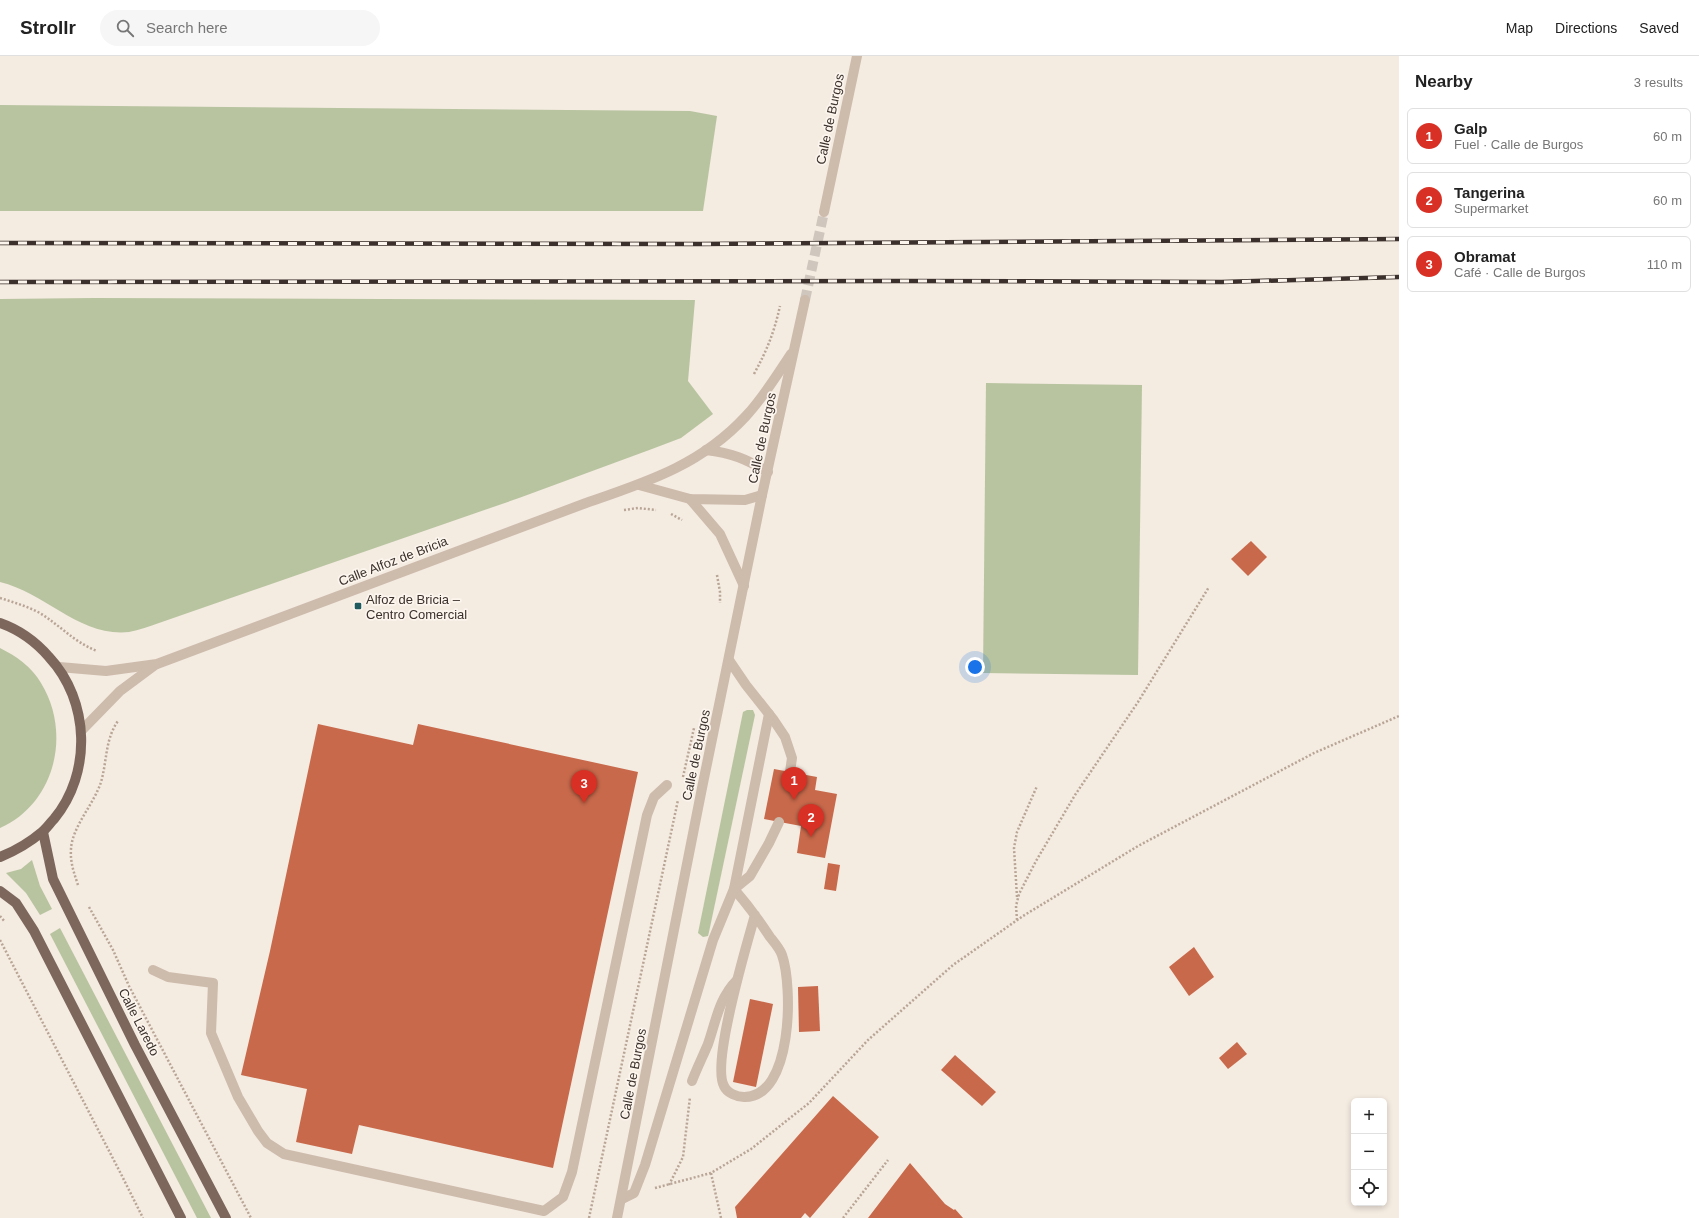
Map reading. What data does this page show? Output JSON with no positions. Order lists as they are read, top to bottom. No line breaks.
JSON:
{"streets":{"main road":["Calle Laredo"],"street":["Calle de Burgos","Calle Alfoz de Bricia"]},"crossings":[["Calle de Burgos","Calle Alfoz de Bricia"]],"places":{"transit":["Alfoz de Bricia – Centro Comercial"]},"page":{"header":"Strollr","search":"Search here","nav":["Map","Directions","Saved"],"heading":["Nearby","3 results"],"list":[{"mark":"1","name":"Galp","note":"Fuel · Calle de Burgos","value":"60 m"},{"mark":"2","name":"Tangerina","note":"Supermarket","value":"60 m"},{"mark":"3","name":"Obramat","note":"Café · Calle de Burgos","value":"110 m"}],"pins":["1","3","2"],"map_buttons":["+","−"]}}
